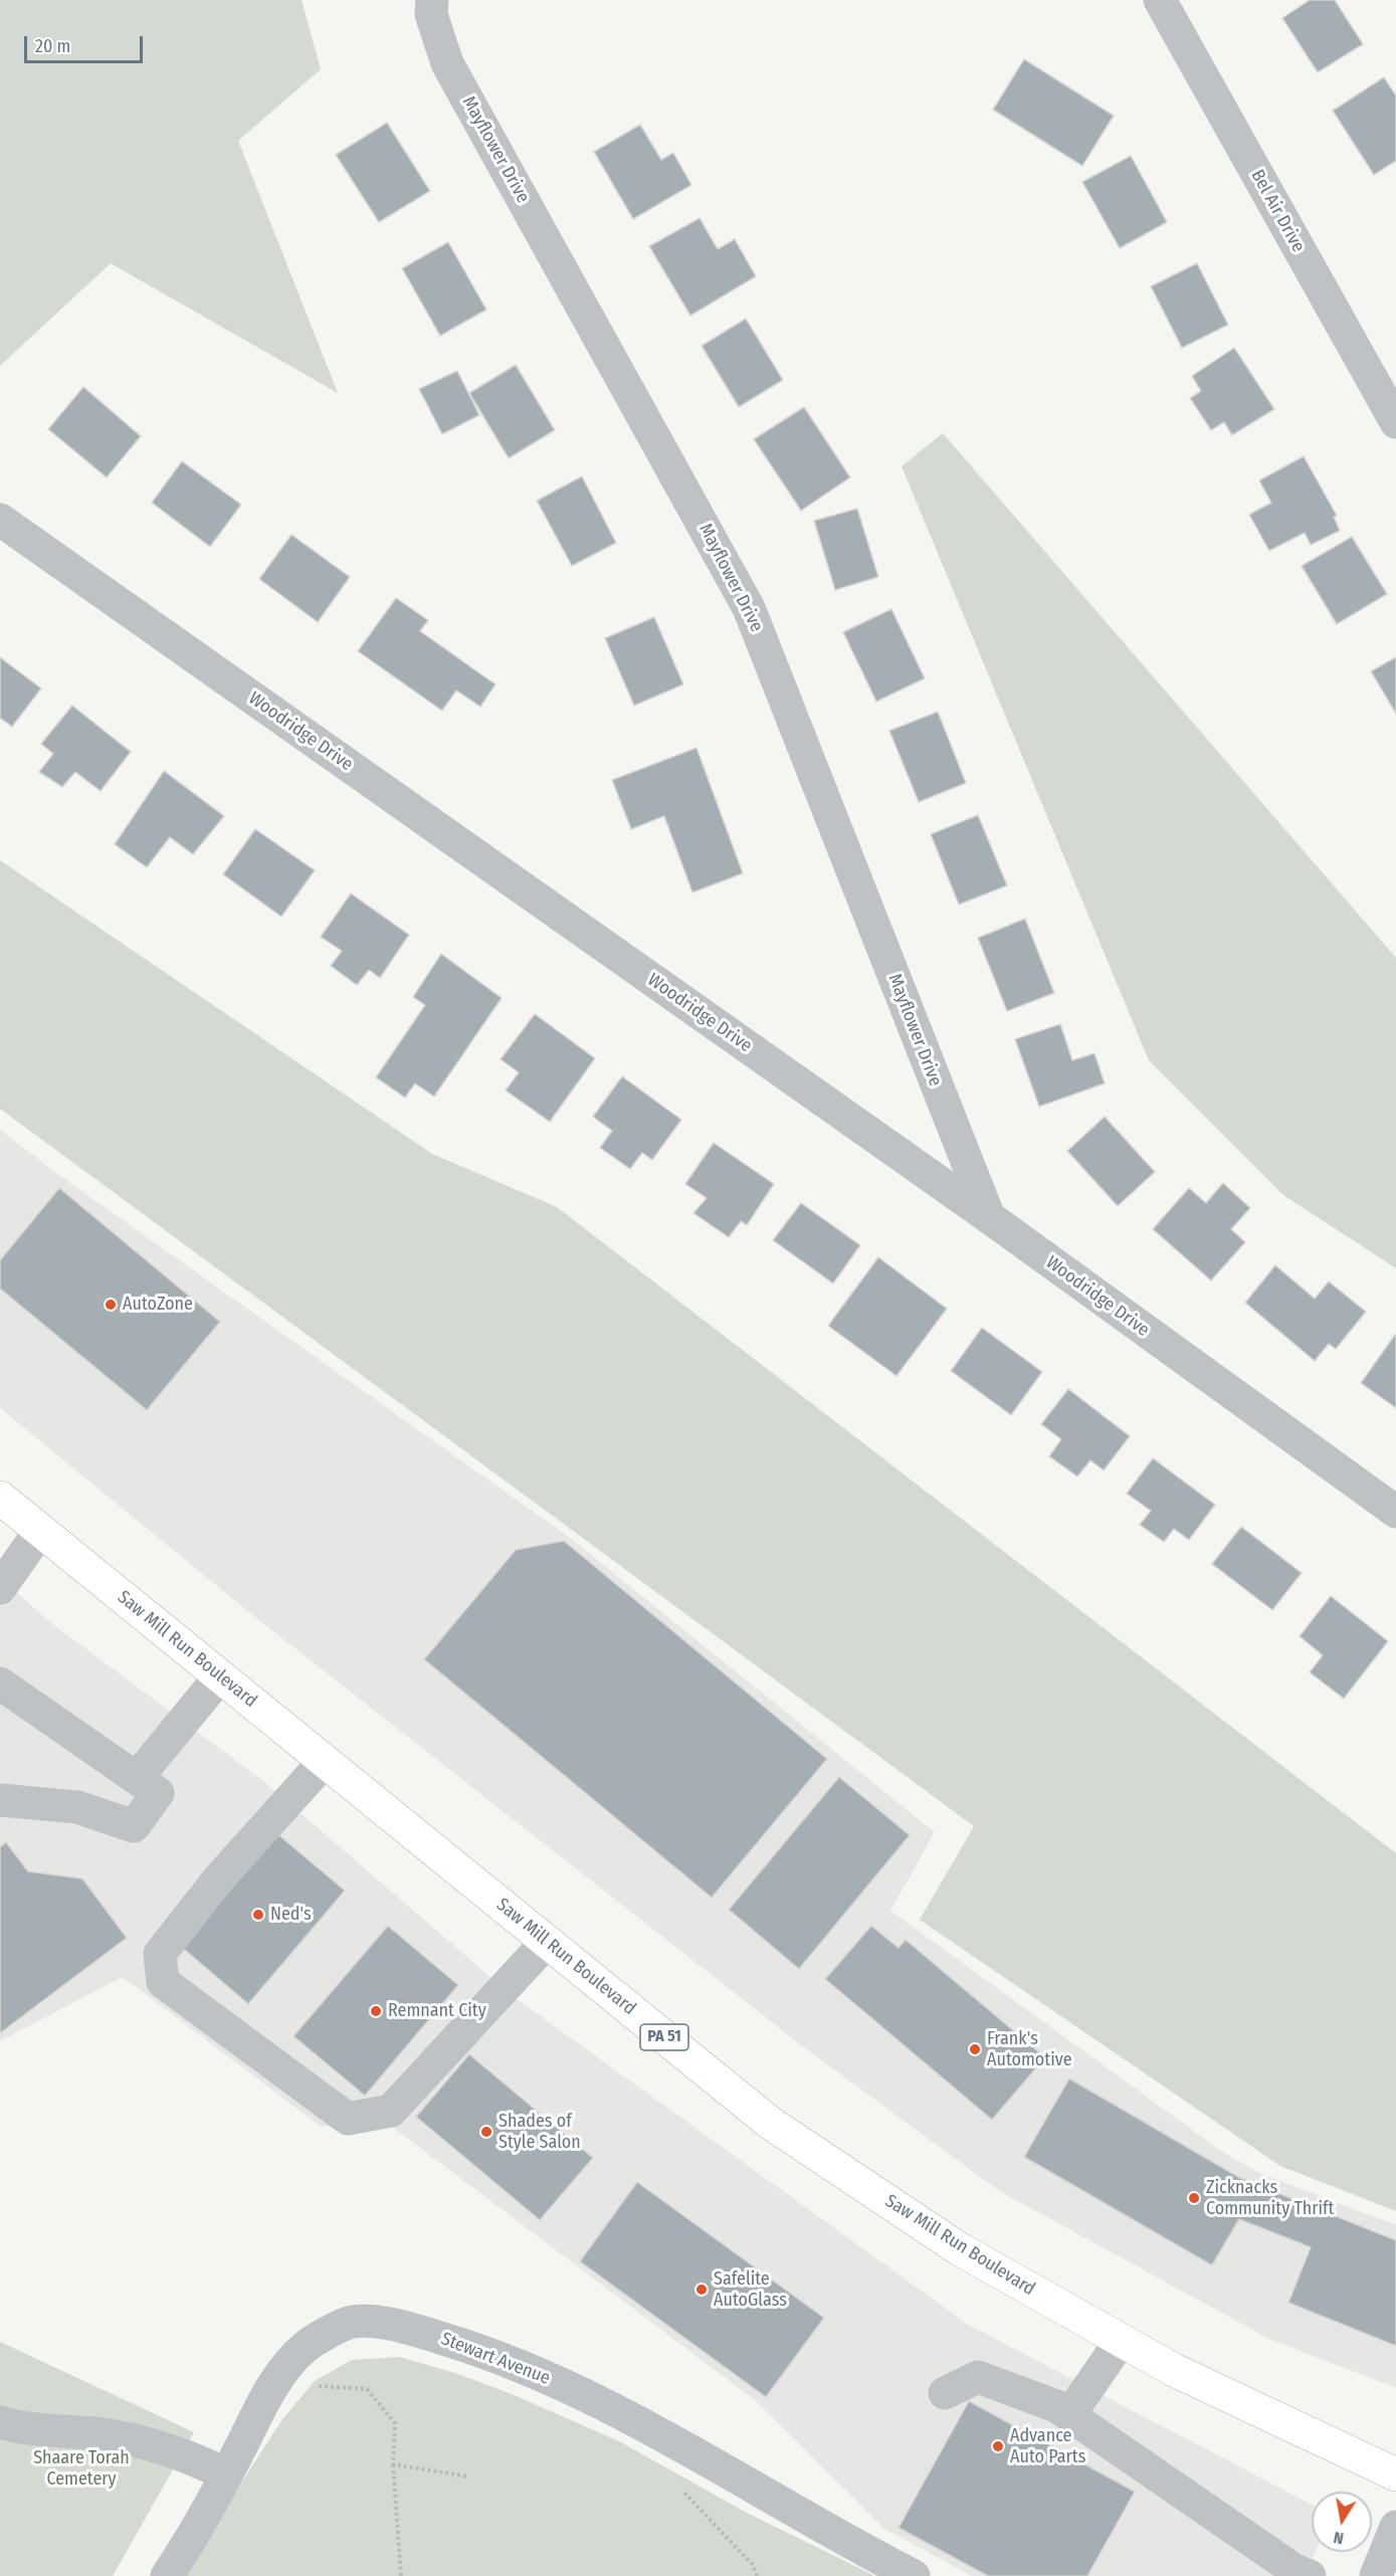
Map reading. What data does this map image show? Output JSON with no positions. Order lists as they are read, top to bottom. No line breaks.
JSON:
{"streets":{"highway":["Saw Mill Run Boulevard","PA 51"],"street":["Mayflower Drive","Bel Air Drive","Woodridge Drive","Stewart Avenue"]},"crossings":[["Mayflower Drive","Woodridge Drive"]],"parks":["Shaare Torah Cemetery"],"places":["AutoZone","Ned's","Remnant City","Frank's Automotive","Shades of Style Salon","Zicknacks Community Thrift","Safelite AutoGlass","Advance Auto Parts"],"scale_bar":"20 m","north":"bottom"}
